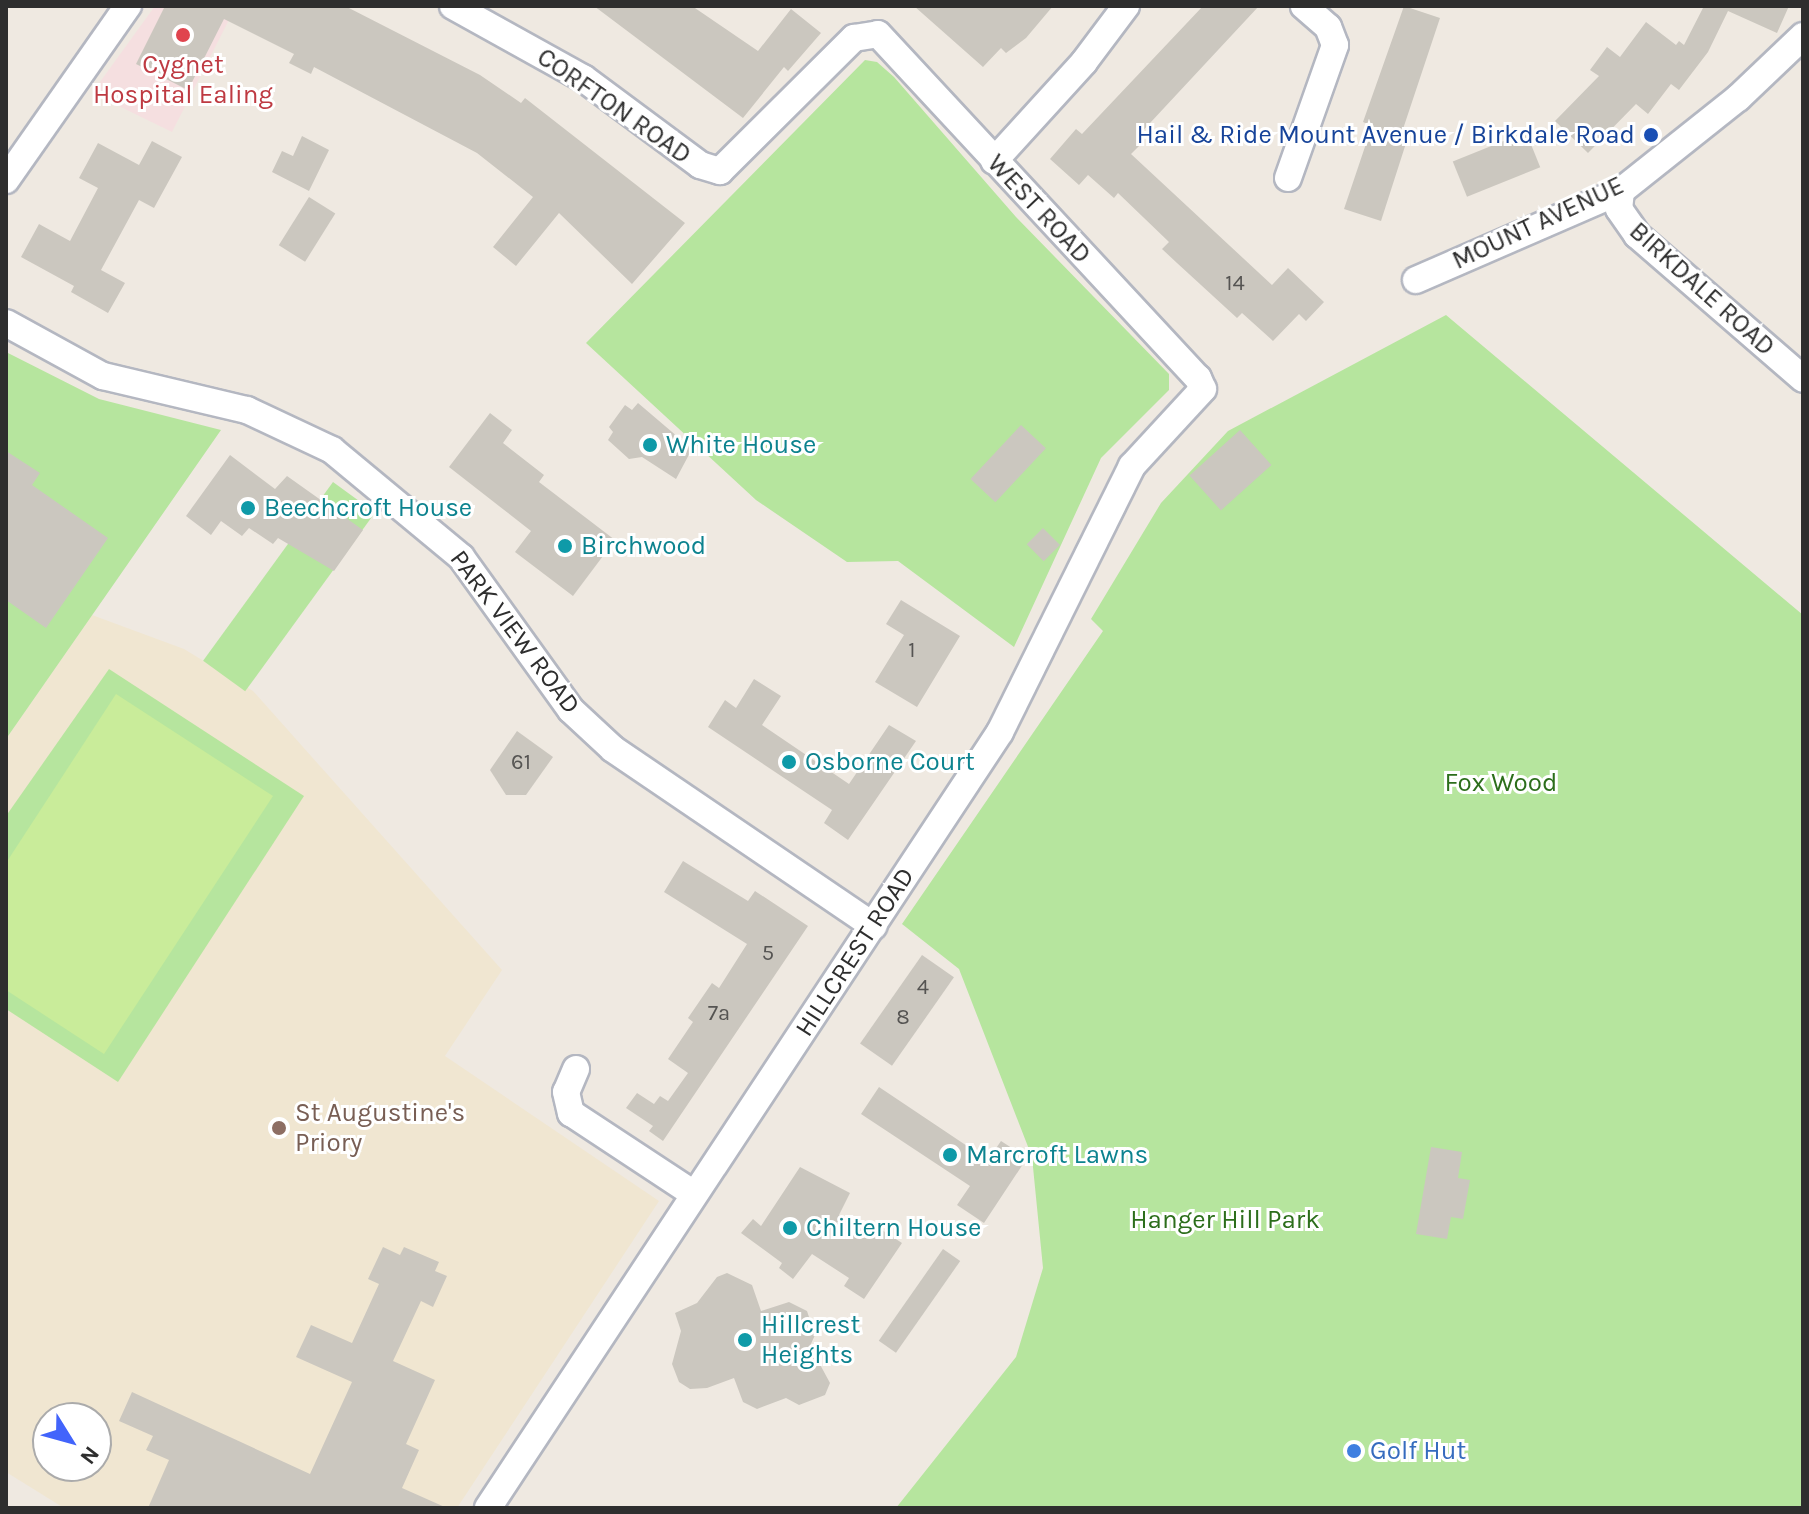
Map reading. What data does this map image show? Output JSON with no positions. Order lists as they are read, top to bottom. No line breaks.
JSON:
{"streets":{"street":["CORFTON ROAD","WEST ROAD","MOUNT AVENUE","BIRKDALE ROAD","PARK VIEW ROAD","HILLCREST ROAD"]},"crossings":[["CORFTON ROAD","WEST ROAD"],["WEST ROAD","HILLCREST ROAD"],["MOUNT AVENUE","BIRKDALE ROAD"],["PARK VIEW ROAD","HILLCREST ROAD"]],"parks":["Fox Wood","Hanger Hill Park"],"places":["Cygnet Hospital Ealing","Hail & Ride Mount Avenue / Birkdale Road","White House","Beechcroft House","Birchwood","Osborne Court","St Augustine's Priory","Marcroft Lawns","Chiltern House","Hillcrest Heights","Golf Hut"],"house_numbers":["14","1","61","5","4","7a","8"],"north":"bottom right"}
